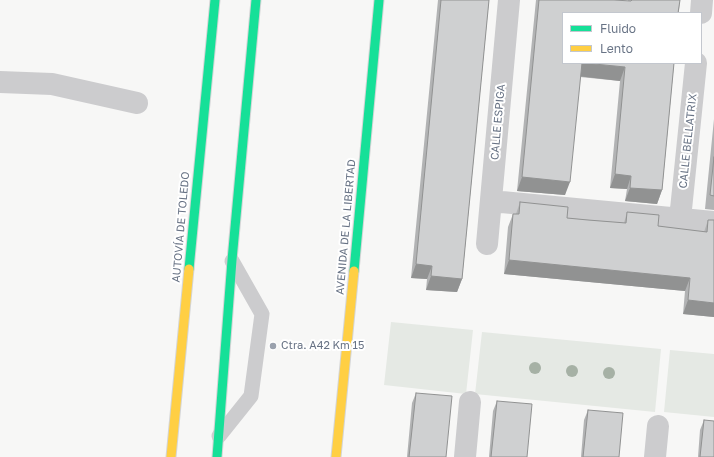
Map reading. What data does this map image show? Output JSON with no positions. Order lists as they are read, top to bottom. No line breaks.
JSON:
{"streets":{"main road":["AUTOVÍA DE TOLEDO","AVENIDA DE LA LIBERTAD"],"street":["CALLE ESPIGA","CALLE BELLATRIX"]},"places":["Ctra. A42 Km 15"],"legend":["Fluido","Lento"]}
